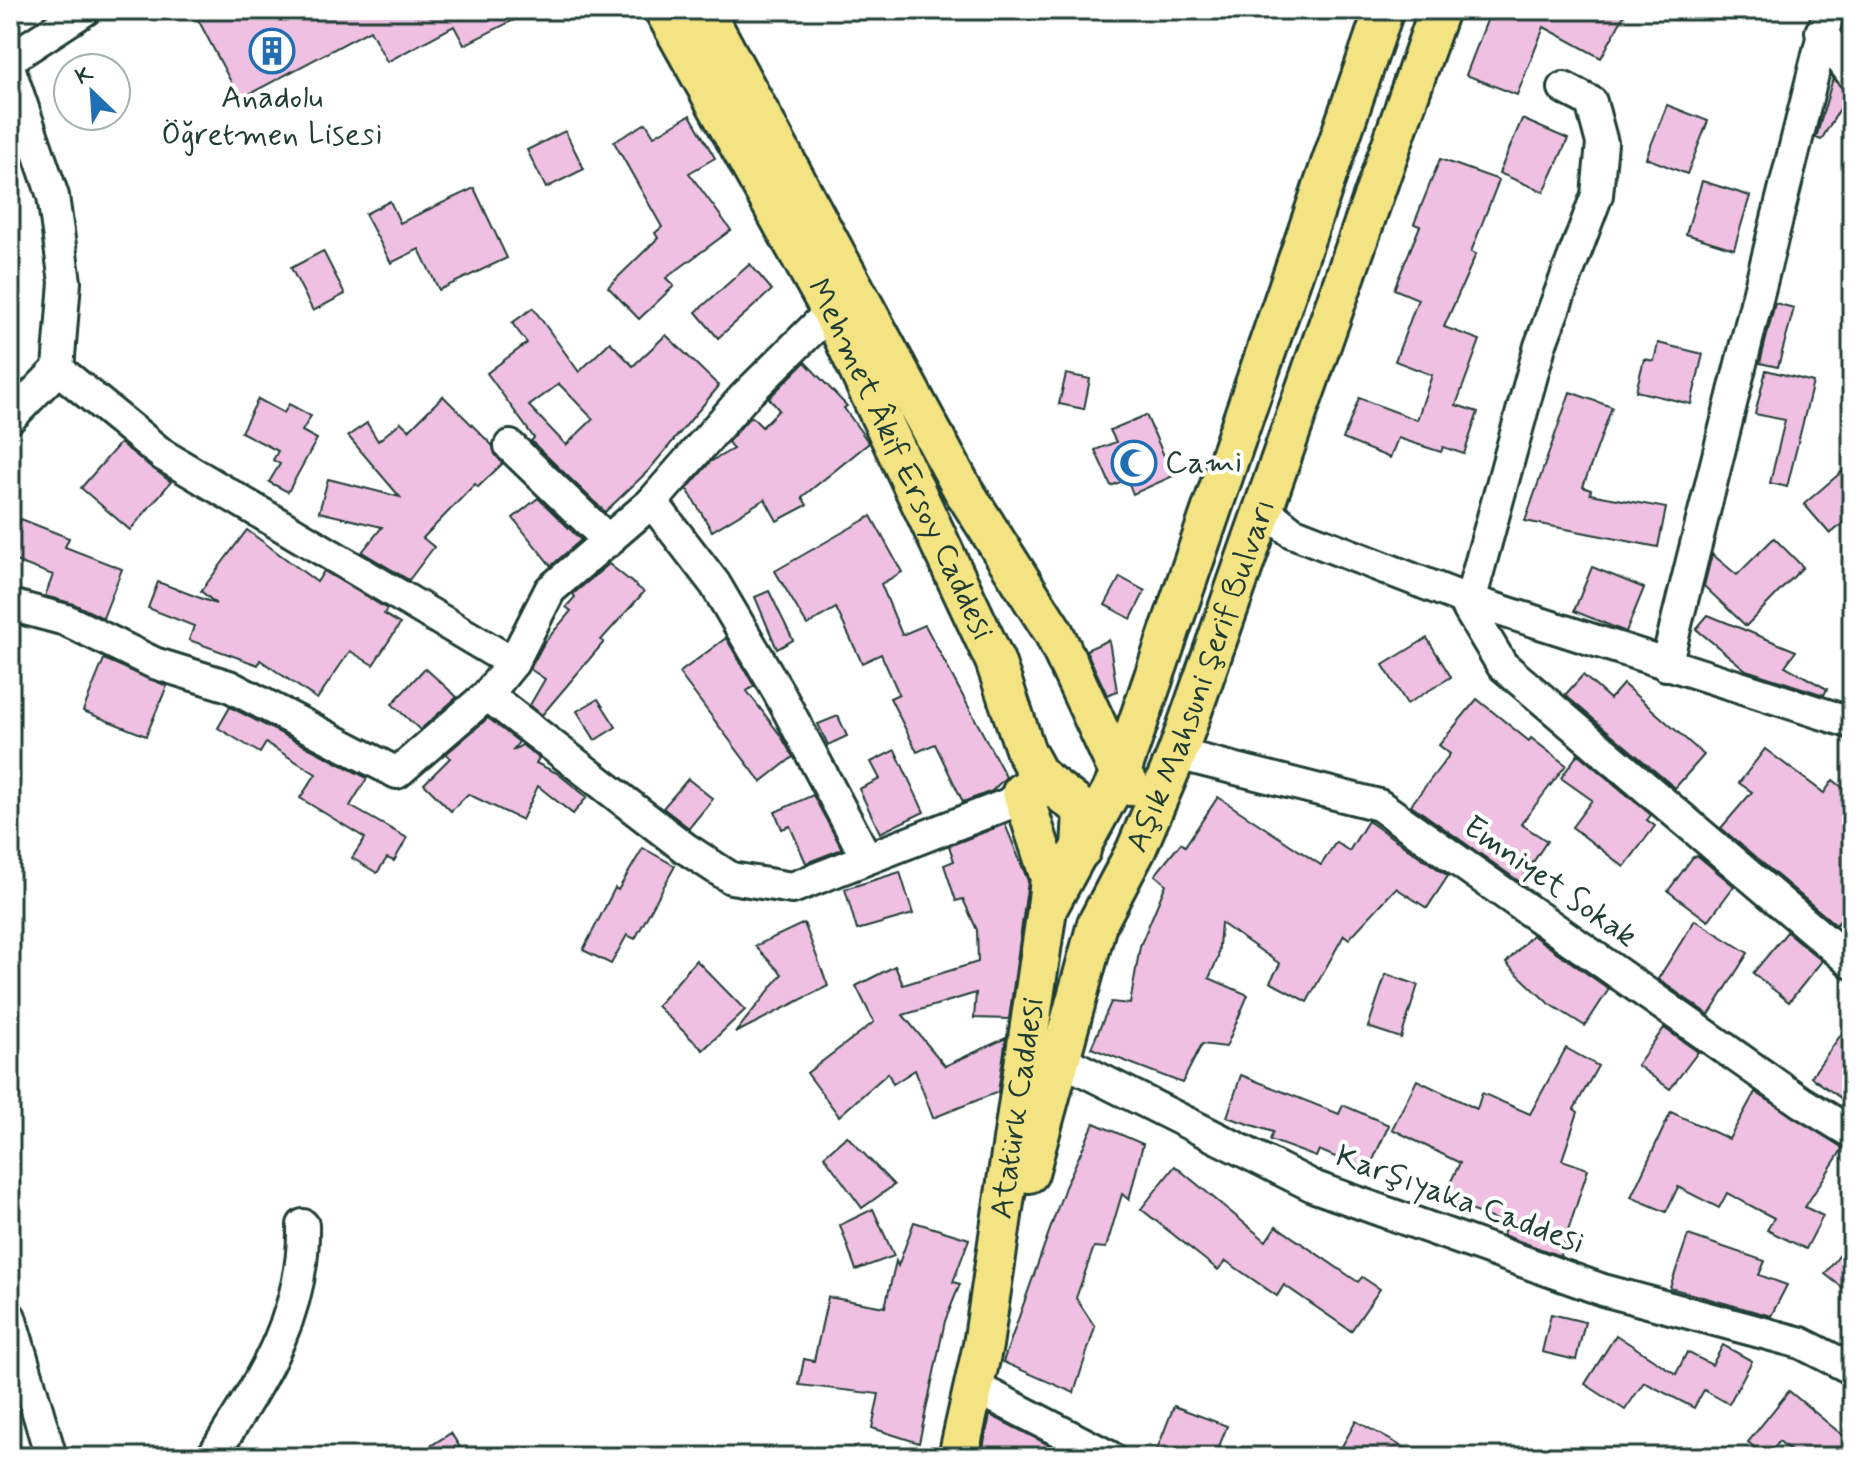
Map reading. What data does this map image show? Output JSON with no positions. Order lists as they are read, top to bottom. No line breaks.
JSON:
{"streets":{"main road":["Mehmet Âkif Ersoy Caddesi","Aşık Mahsuni Şerif Bulvarı","Atatürk Caddesi"],"street":["Emniyet Sokak","Karşıyaka Caddesi"]},"crossings":[["Mehmet Âkif Ersoy Caddesi","Aşık Mahsuni Şerif Bulvarı"],["Mehmet Âkif Ersoy Caddesi","Atatürk Caddesi"],["Aşık Mahsuni Şerif Bulvarı","Emniyet Sokak"],["Aşık Mahsuni Şerif Bulvarı","Atatürk Caddesi"],["Aşık Mahsuni Şerif Bulvarı","Karşıyaka Caddesi"]],"places":{"building":["Anadolu Öğretmen Lisesi"],"mosque":["Cami"]},"north":"top left"}
